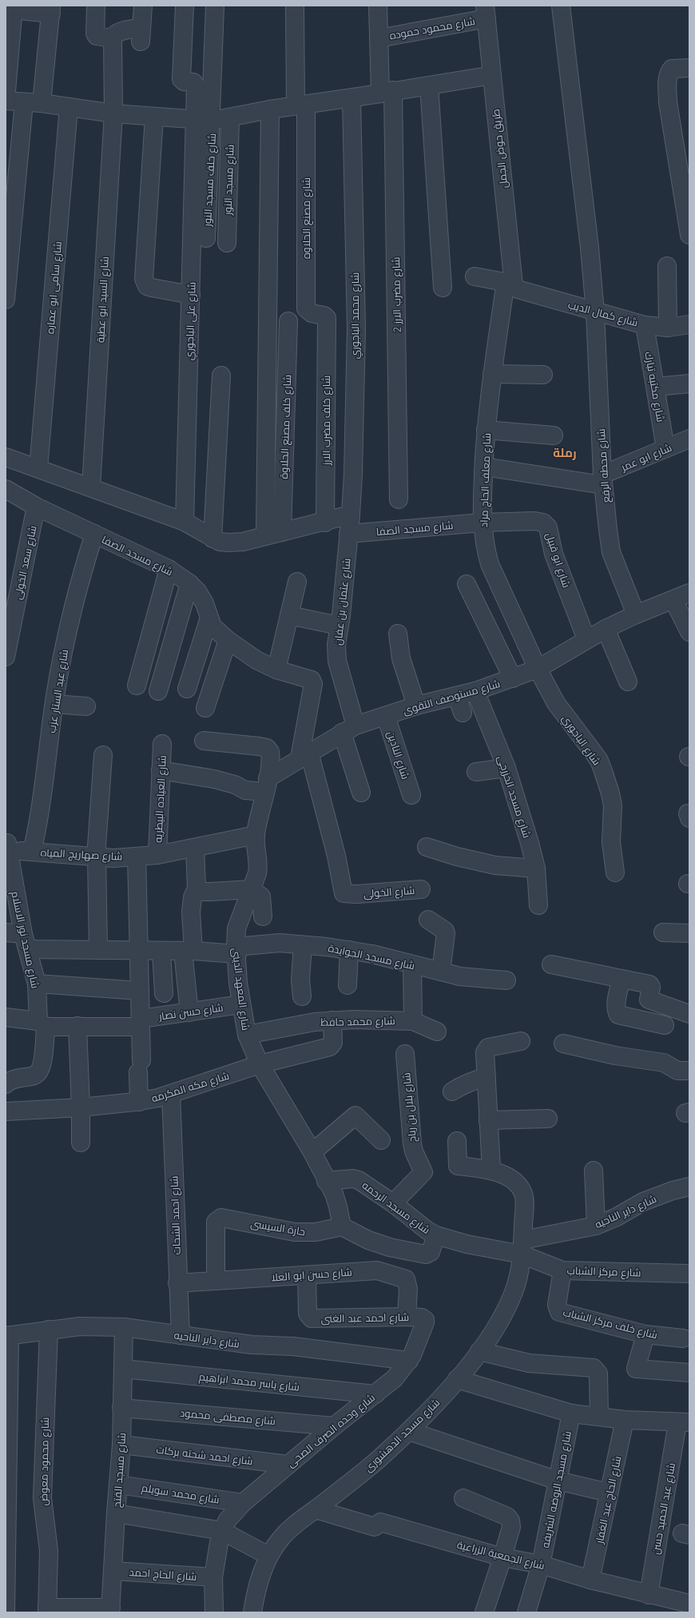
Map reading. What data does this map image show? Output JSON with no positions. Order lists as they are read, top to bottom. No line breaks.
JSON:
{"streets":{"street":["شارع محمود حموده","طريق حوض الجمل","شارع خلف مسجد النور","شارع مسجد النور","شارع مصنع الحلاوه","شارع سامى ابو عماره","شارع مضرب الارز 2","شارع السيد ابو عطية","شارع كمال الديب","شارع محمد الباجوري","شارع على الباجوري","شارع مكتبه تبارك","شارع خلف مضرب الارز","شارع خلف مصنع الحلاوة","شارع ابو عمر","شارع محطه الرفع","شارع معلف الحاج مراد","شارع مسجد الصفا","شارع ابو قبيل","شارع سعد الخولى","شارع عثمان بن عفان","شارع عبد الستار عزب","شارع مستوصف التقوى","شارع الباجوري","شارع النادين","شارع مسجد الخزرجى","شارع العياده البيطريه","شارع صهاريج المياه","شارع الخولى","شارع مسجد نور الاسلام","شارع مسجد الجوايدة","شارع المعهد الدينى","شارع حسن نصار","شارع محمد حافظ","شارع مكه المكرمه","شارع بلال بن رباح","شارع مسجد الرحمه","شارع داير الناحيه","شارع احمد الشحات","حارة السيسى","شارع مركز الشباب","شارع حسن ابو العلا","شارع احمد عبد الغنى","شارع خلف مركز الشباب","شارع ياسر محمد ابراهيم","شارع مصطفى محمود","شارع وحده الصرف الصحى","شارع مسجد الدهشورى","شارع احمد شحته بركات","شارع محمود معوض","شارع مسجد الفتح","شارع مسجد الروضه الشريفه","شارع محمد سويلم","شارع الحاج عبد الغفار","شارع عبد الحميد حسن","شارع الجمعية الزراعية","شارع الحاج احمد"]},"crossings":[["شارع محمود حموده","طريق حوض الجمل"],["شارع محمود حموده","شارع مضرب الارز 2"],["طريق حوض الجمل","شارع كمال الديب"],["طريق حوض الجمل","شارع معلف الحاج مراد"],["شارع خلف مسجد النور","شارع على الباجوري"],["شارع مصنع الحلاوه","شارع خلف مضرب الارز"],["شارع كمال الديب","شارع مكتبه تبارك"],["شارع كمال الديب","شارع محطه الرفع"],["شارع كمال الديب","شارع معلف الحاج مراد"],["شارع محمد الباجوري","شارع مسجد الصفا"],["شارع محمد الباجوري","شارع عثمان بن عفان"],["شارع مكتبه تبارك","شارع ابو عمر"],["شارع ابو عمر","شارع محطه الرفع"],["شارع محطه الرفع","شارع مستوصف التقوى"],["شارع معلف الحاج مراد","شارع مسجد الصفا"],["شارع معلف الحاج مراد","شارع ابو قبيل"],["شارع معلف الحاج مراد","شارع مستوصف التقوى"],["شارع معلف الحاج مراد","شارع الباجوري"],["شارع مسجد الصفا","شارع ابو قبيل"],["شارع مسجد الصفا","شارع سعد الخولى"],["شارع مسجد الصفا","شارع عثمان بن عفان"],["شارع مسجد الصفا","شارع عبد الستار عزب"],["شارع مسجد الصفا","شارع مستوصف التقوى"],["شارع مسجد الصفا","شارع الخولى"],["شارع ابو قبيل","شارع مستوصف التقوى"],["شارع عثمان بن عفان","شارع مستوصف التقوى"],["شارع عبد الستار عزب","شارع صهاريج المياه"],["شارع مستوصف التقوى","شارع الباجوري"],["شارع مستوصف التقوى","شارع النادين"],["شارع مستوصف التقوى","شارع مسجد الخزرجى"],["شارع مستوصف التقوى","شارع الخولى"],["شارع مستوصف التقوى","شارع المعهد الدينى"],["شارع العياده البيطريه","شارع صهاريج المياه"],["شارع صهاريج المياه","شارع مسجد نور الاسلام"],["شارع صهاريج المياه","شارع المعهد الدينى"],["شارع مسجد نور الاسلام","شارع حسن نصار"],["شارع مسجد الجوايدة","شارع المعهد الدينى"],["شارع المعهد الدينى","شارع حسن نصار"],["شارع المعهد الدينى","شارع محمد حافظ"],["شارع المعهد الدينى","شارع مكه المكرمه"],["شارع المعهد الدينى","شارع مسجد الرحمه"],["شارع المعهد الدينى","حارة السيسى"],["شارع محمد حافظ","شارع مكه المكرمه"],["شارع مكه المكرمه","شارع احمد الشحات"],["شارع بلال بن رباح","شارع مسجد الرحمه"],["شارع مسجد الرحمه","شارع داير الناحيه"],["شارع مسجد الرحمه","شارع مركز الشباب"],["شارع مسجد الرحمه","شارع مسجد الدهشورى"],["شارع داير الناحيه","شارع احمد الشحات"],["شارع داير الناحيه","شارع مركز الشباب"],["شارع داير الناحيه","شارع وحده الصرف الصحى"],["شارع داير الناحيه","شارع مسجد الدهشورى"],["شارع داير الناحيه","شارع محمود معوض"],["شارع داير الناحيه","شارع مسجد الفتح"],["شارع احمد الشحات","شارع حسن ابو العلا"],["حارة السيسى","شارع حسن ابو العلا"],["شارع مركز الشباب","شارع خلف مركز الشباب"],["شارع مركز الشباب","شارع مسجد الدهشورى"],["شارع حسن ابو العلا","شارع احمد عبد الغنى"],["شارع احمد عبد الغنى","شارع وحده الصرف الصحى"],["شارع ياسر محمد ابراهيم","شارع وحده الصرف الصحى"],["شارع ياسر محمد ابراهيم","شارع مسجد الفتح"],["شارع مصطفى محمود","شارع وحده الصرف الصحى"],["شارع مصطفى محمود","شارع مسجد الفتح"],["شارع وحده الصرف الصحى","شارع احمد شحته بركات"],["شارع وحده الصرف الصحى","شارع محمد سويلم"],["شارع وحده الصرف الصحى","شارع الحاج احمد"],["شارع مسجد الدهشورى","شارع الجمعية الزراعية"],["شارع احمد شحته بركات","شارع مسجد الفتح"],["شارع مسجد الفتح","شارع محمد سويلم"],["شارع مسجد الفتح","شارع الحاج احمد"],["شارع مسجد الروضه الشريفه","شارع الجمعية الزراعية"],["شارع الحاج عبد الغفار","شارع الجمعية الزراعية"],["شارع عبد الحميد حسن","شارع الجمعية الزراعية"]],"districts":["رملة"]}
